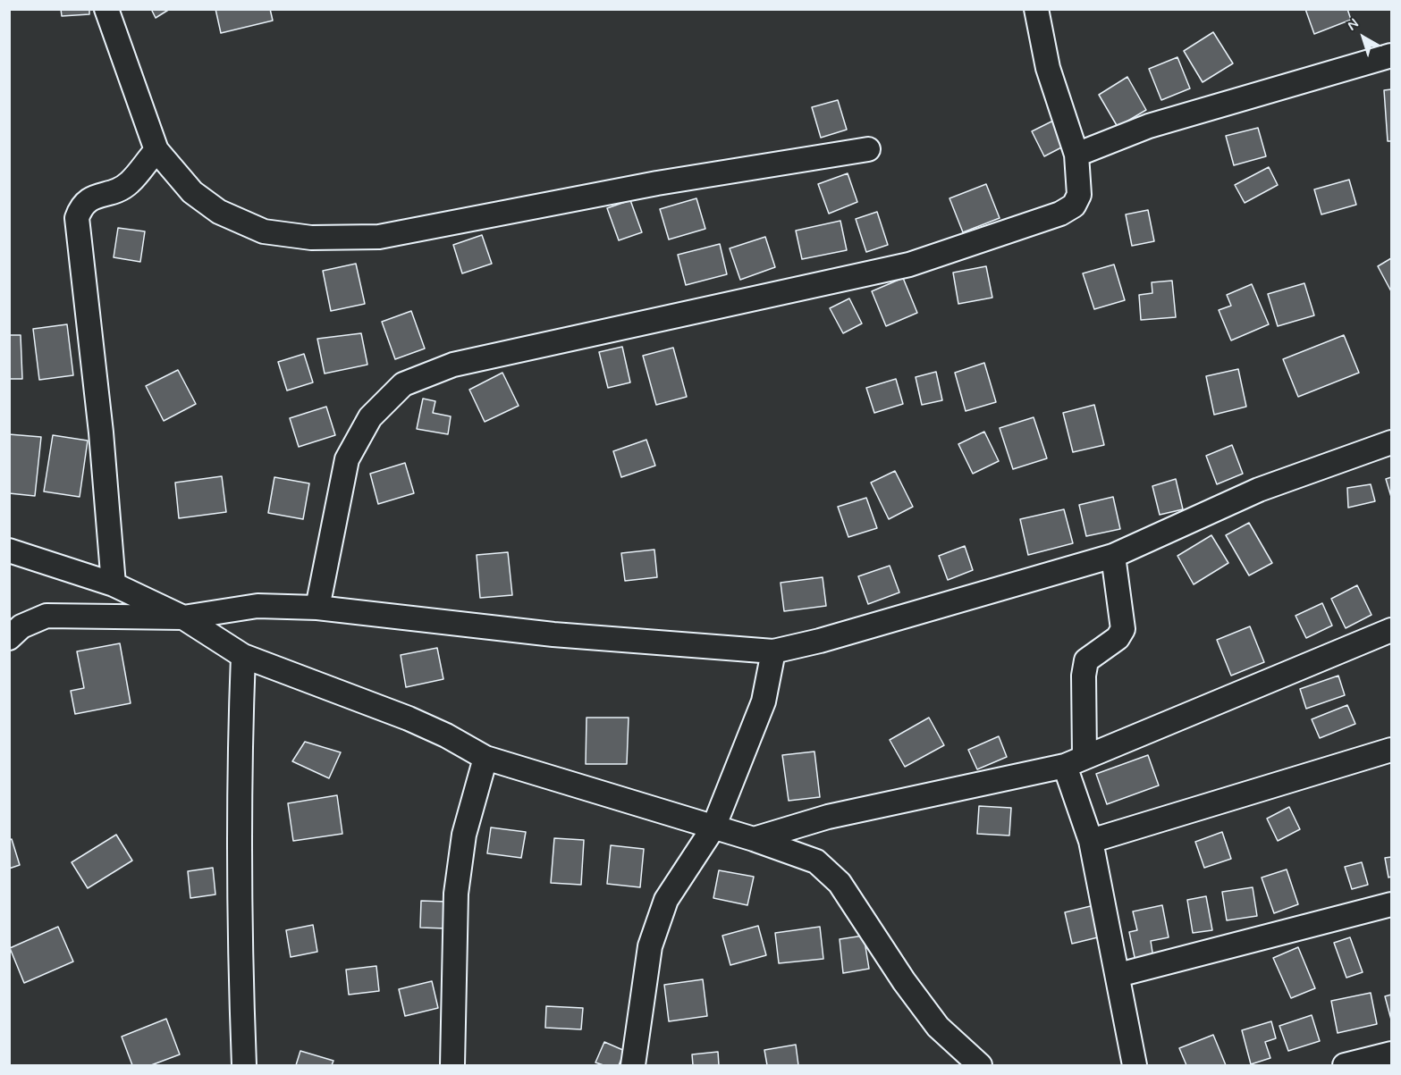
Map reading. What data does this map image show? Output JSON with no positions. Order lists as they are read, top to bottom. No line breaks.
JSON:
{"north":"top left"}
